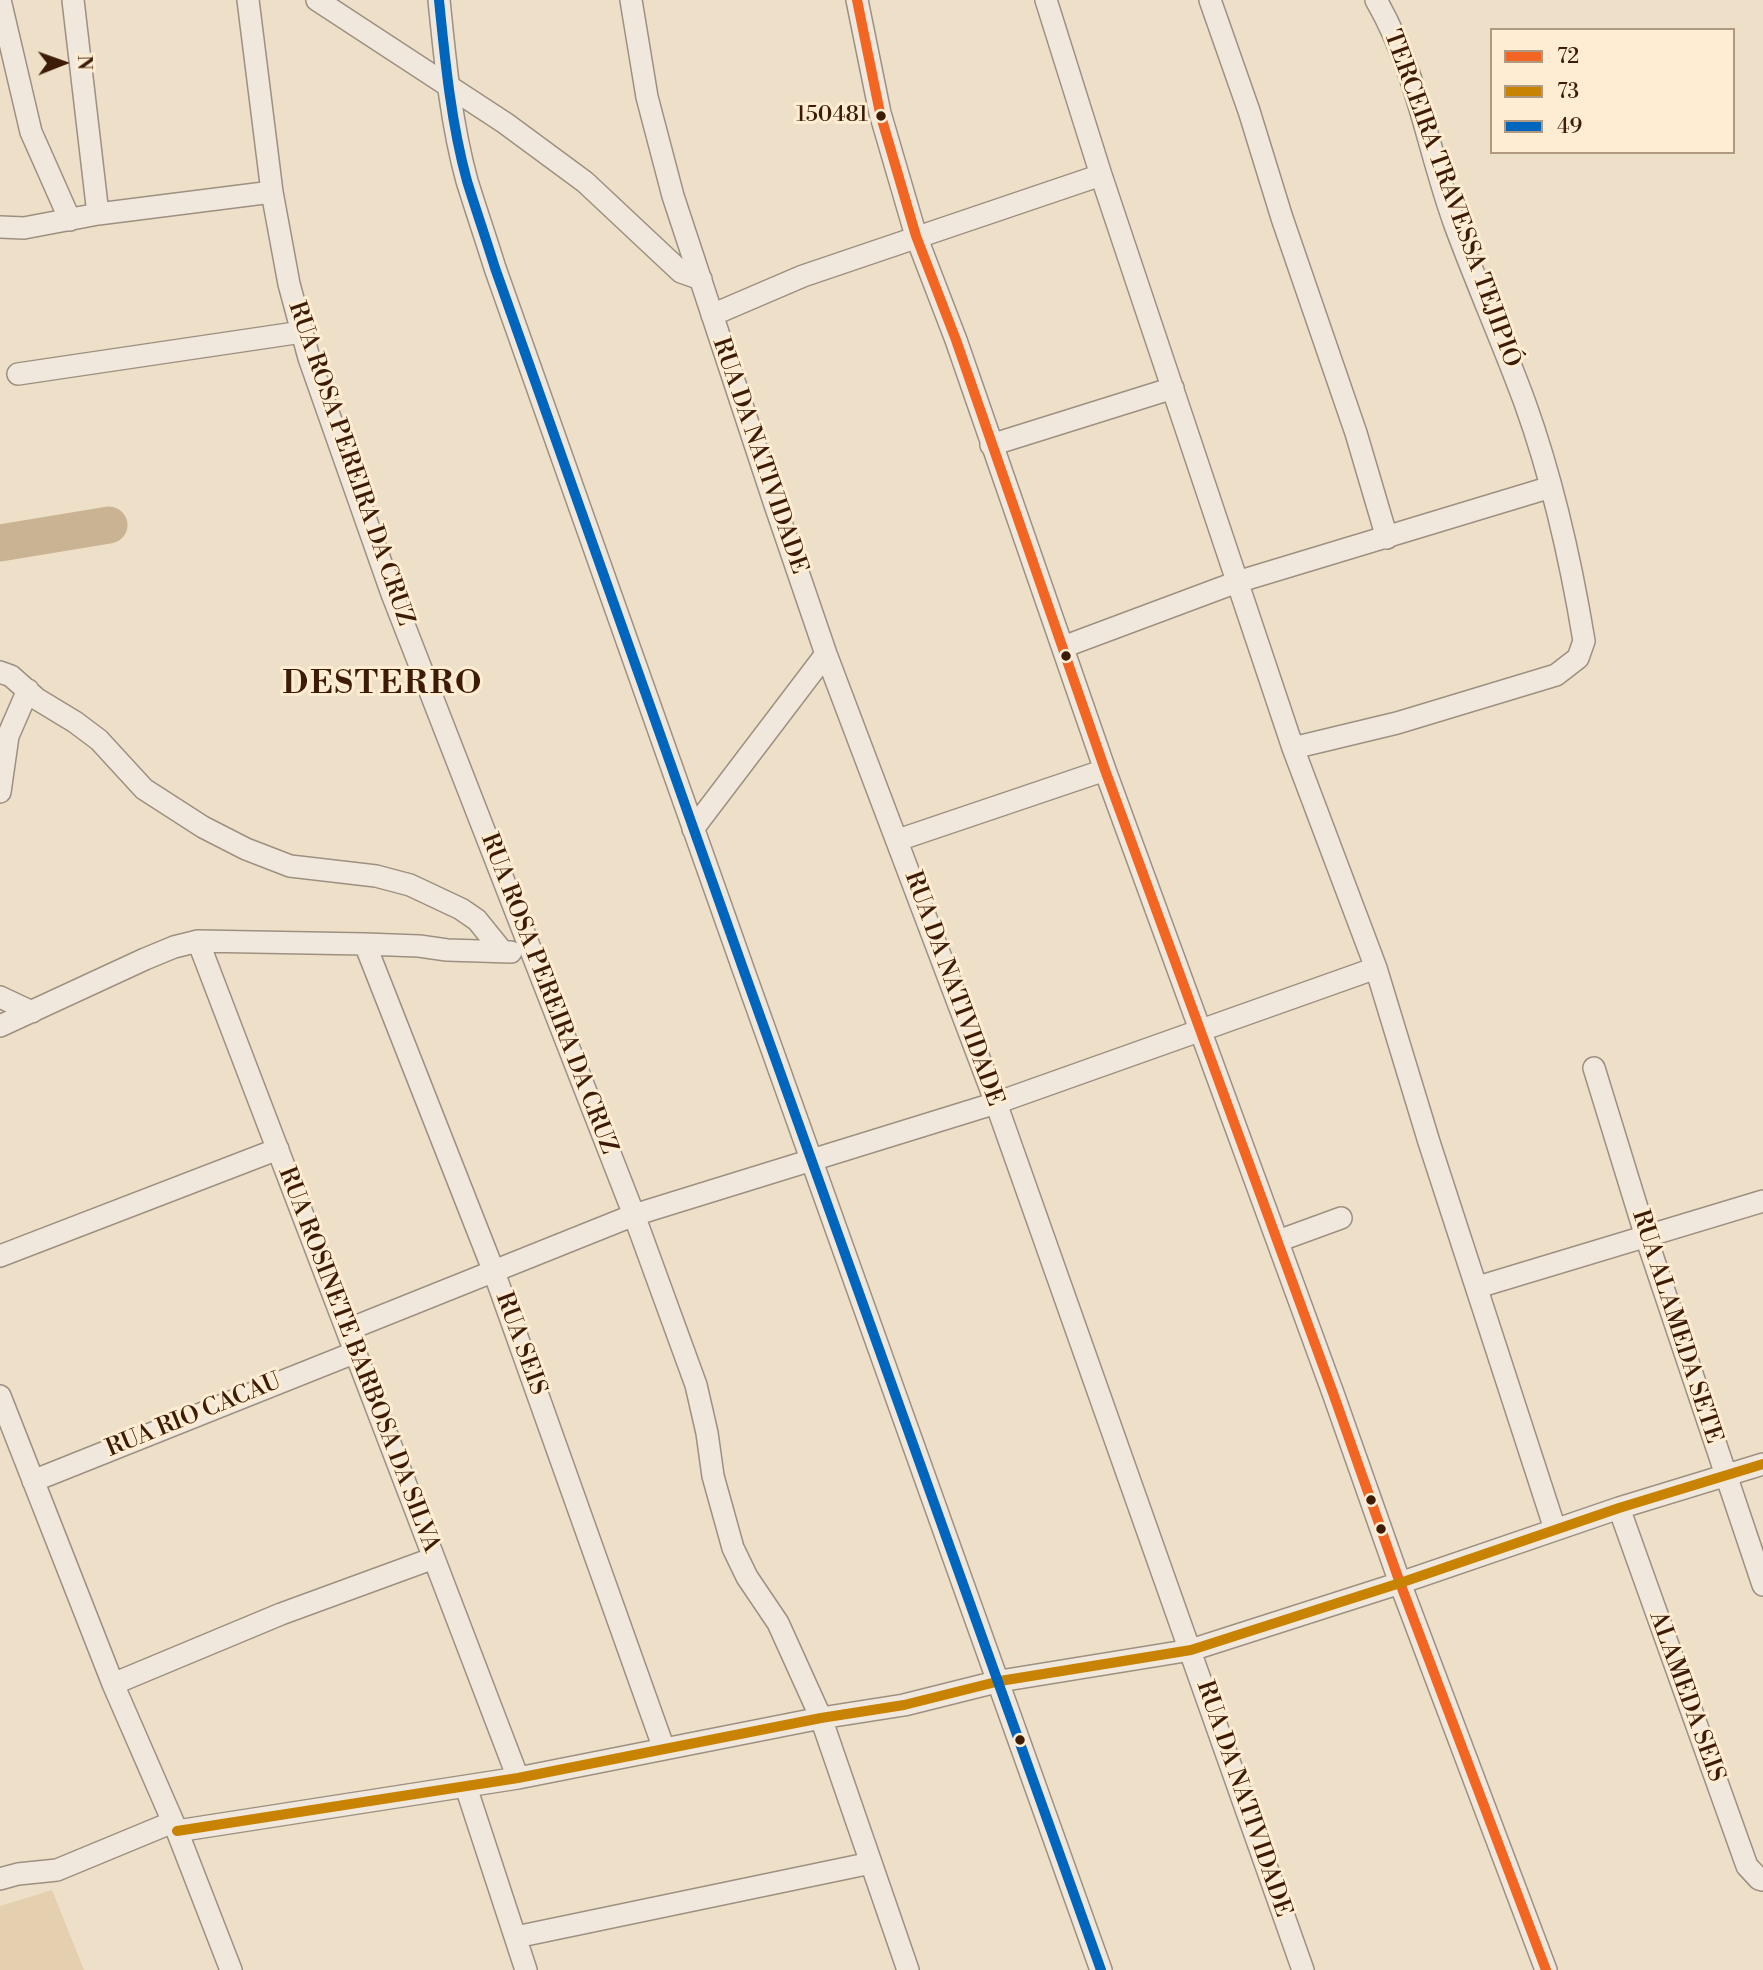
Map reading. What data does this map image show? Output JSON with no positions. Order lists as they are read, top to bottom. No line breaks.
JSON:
{"streets":{"street":["TERCEIRA TRAVESSA TEJIPIÓ","RUA DA NATIVIDADE","RUA ROSA PEREIRA DA CRUZ","RUA ALAMEDA SETE","RUA SEIS","RUA ROSINETE BARBOSA DA SILVA","RUA RIO CACAU","ALAMEDA SEIS"]},"crossings":[["RUA ROSINETE BARBOSA DA SILVA","RUA RIO CACAU"]],"districts":["DESTERRO"],"places":["150481"],"lines":["transit line 72","transit line 49","transit line 73"],"legend":["72","73","49"],"north":"right"}
